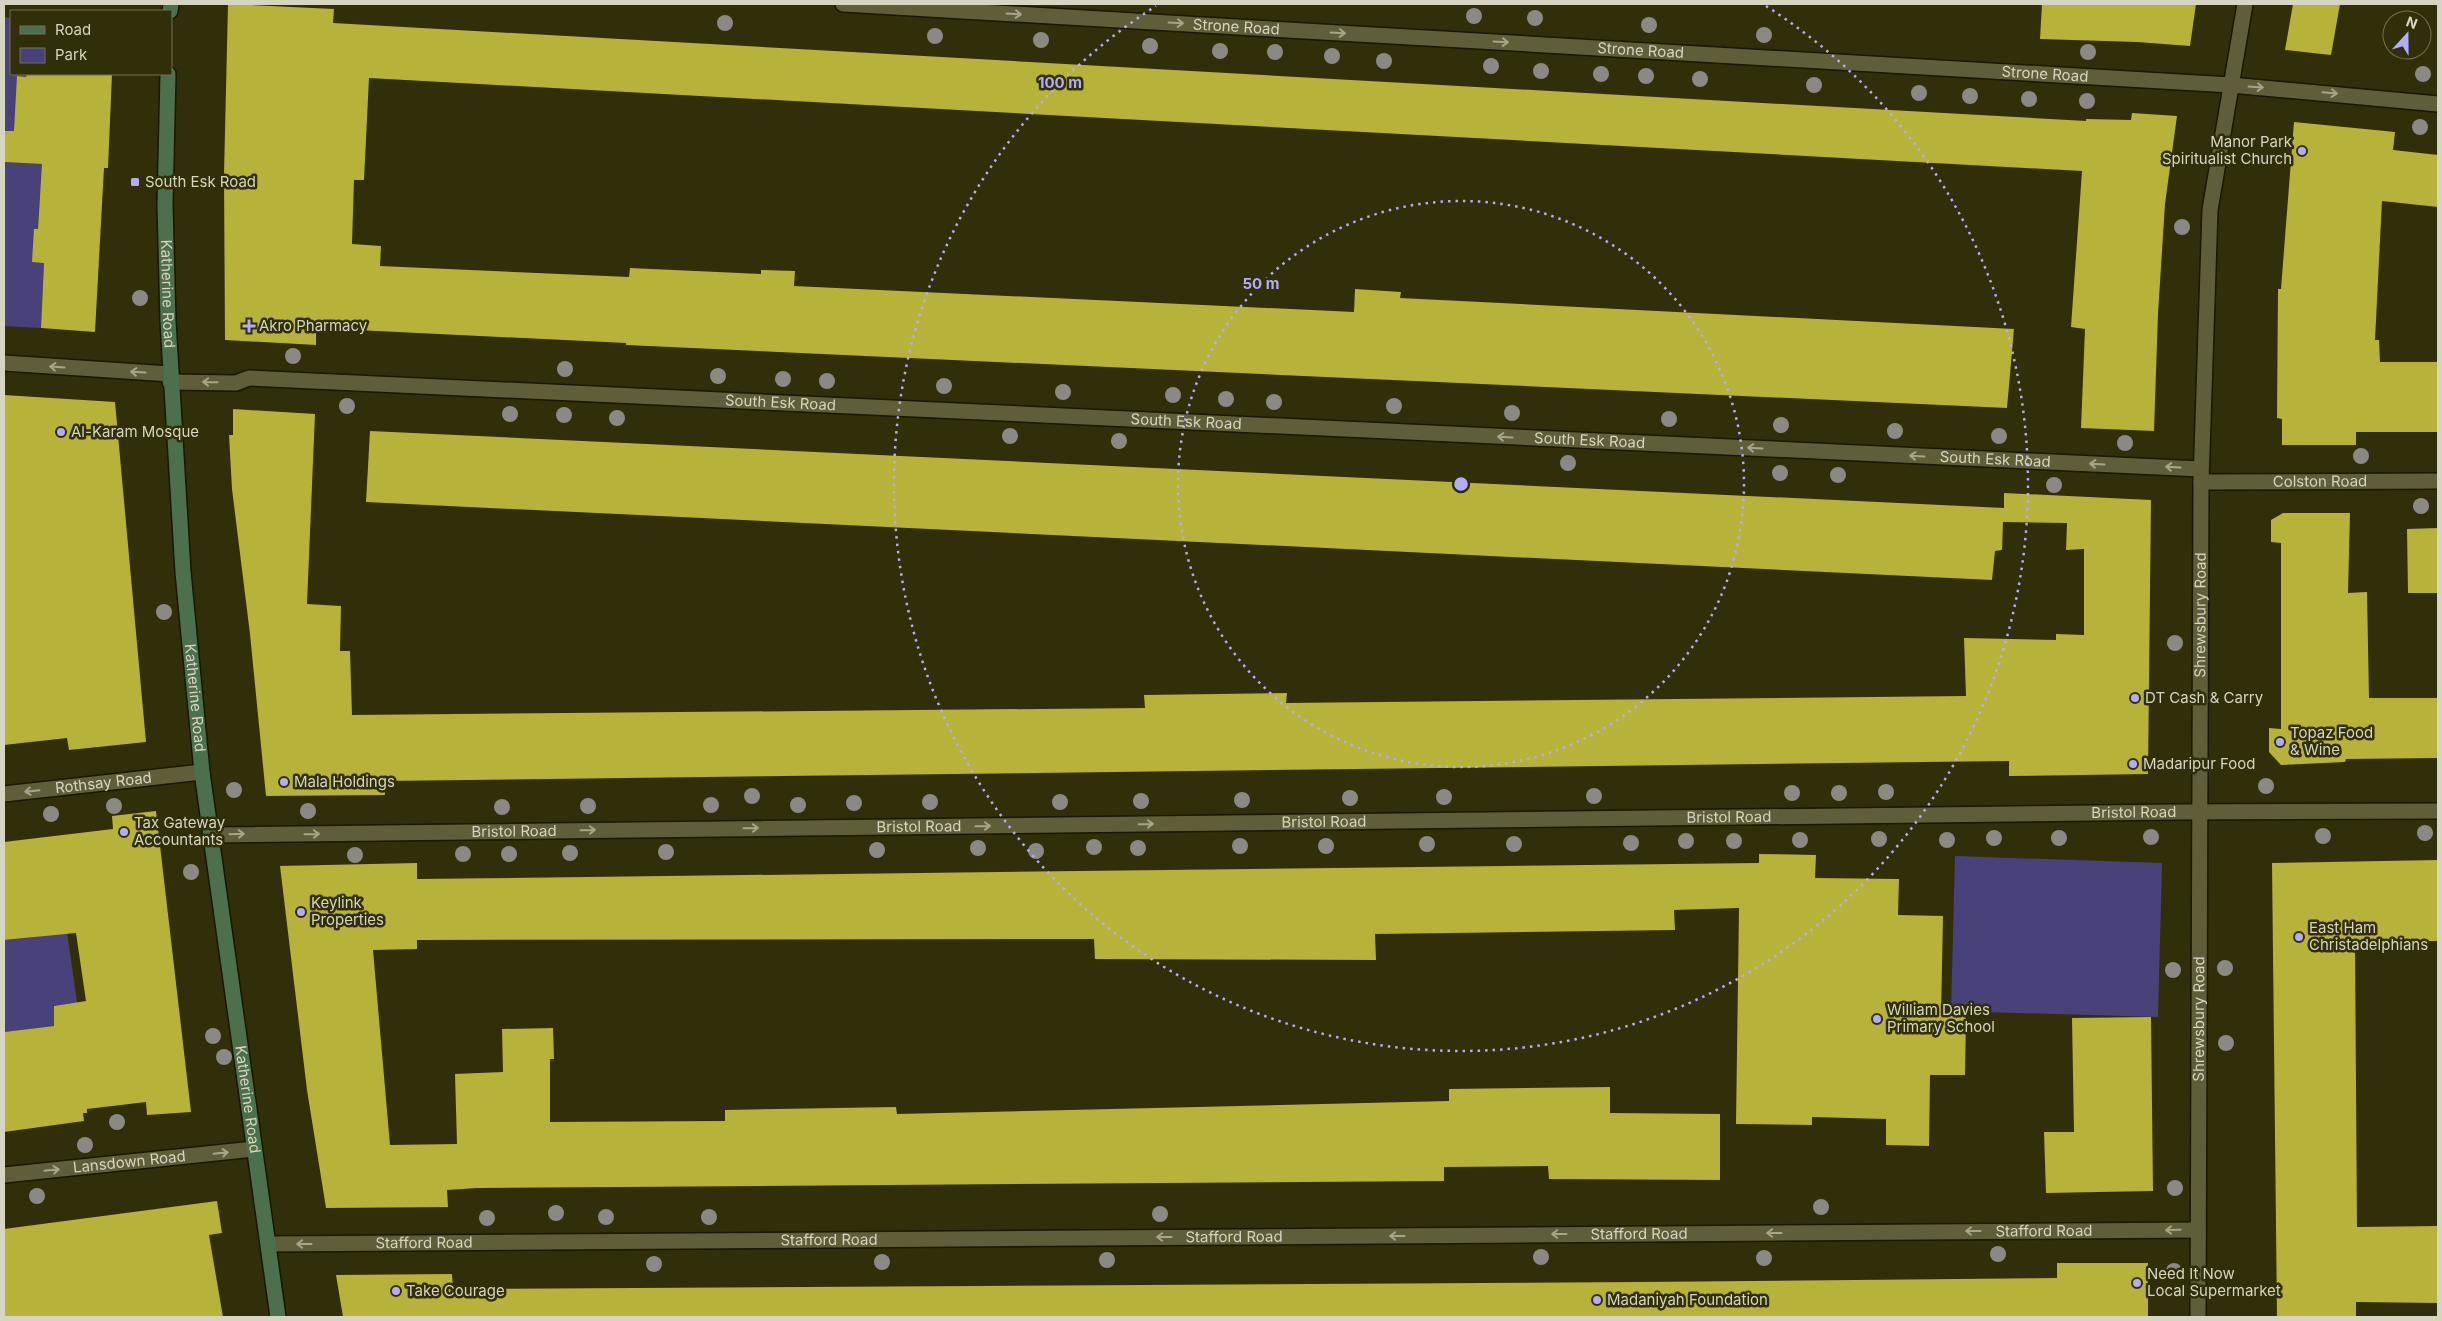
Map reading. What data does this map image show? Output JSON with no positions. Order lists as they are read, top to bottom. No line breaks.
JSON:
{"streets":{"main road":["Katherine Road"],"street":["Strone Road","South Esk Road","Colston Road","Shrewsbury Road","Rothsay Road","Bristol Road","Lansdown Road","Stafford Road"]},"crossings":[["Strone Road","Shrewsbury Road"],["Katherine Road","South Esk Road"],["Katherine Road","Rothsay Road"],["Katherine Road","Bristol Road"],["Katherine Road","Lansdown Road"],["Katherine Road","Stafford Road"],["South Esk Road","Colston Road"],["South Esk Road","Shrewsbury Road"],["Colston Road","Shrewsbury Road"],["Shrewsbury Road","Bristol Road"],["Shrewsbury Road","Stafford Road"]],"one_way":["Strone Road","South Esk Road","Rothsay Road","Bristol Road","Lansdown Road","Stafford Road"],"places":{"other":["Manor Park Spiritualist Church","Al-Karam Mosque","DT Cash & Carry","Topaz Food & Wine","Madaripur Food","Mala Holdings","Tax Gateway Accountants","Keylink Properties","East Ham Christadelphians","William Davies Primary School","Need It Now Local Supermarket","Take Courage","Madaniyah Foundation"],"transit":["South Esk Road"],"health":["Akro Pharmacy"]},"legend":["Road","Park"],"north":"top","rings":["100 m","50 m"]}
